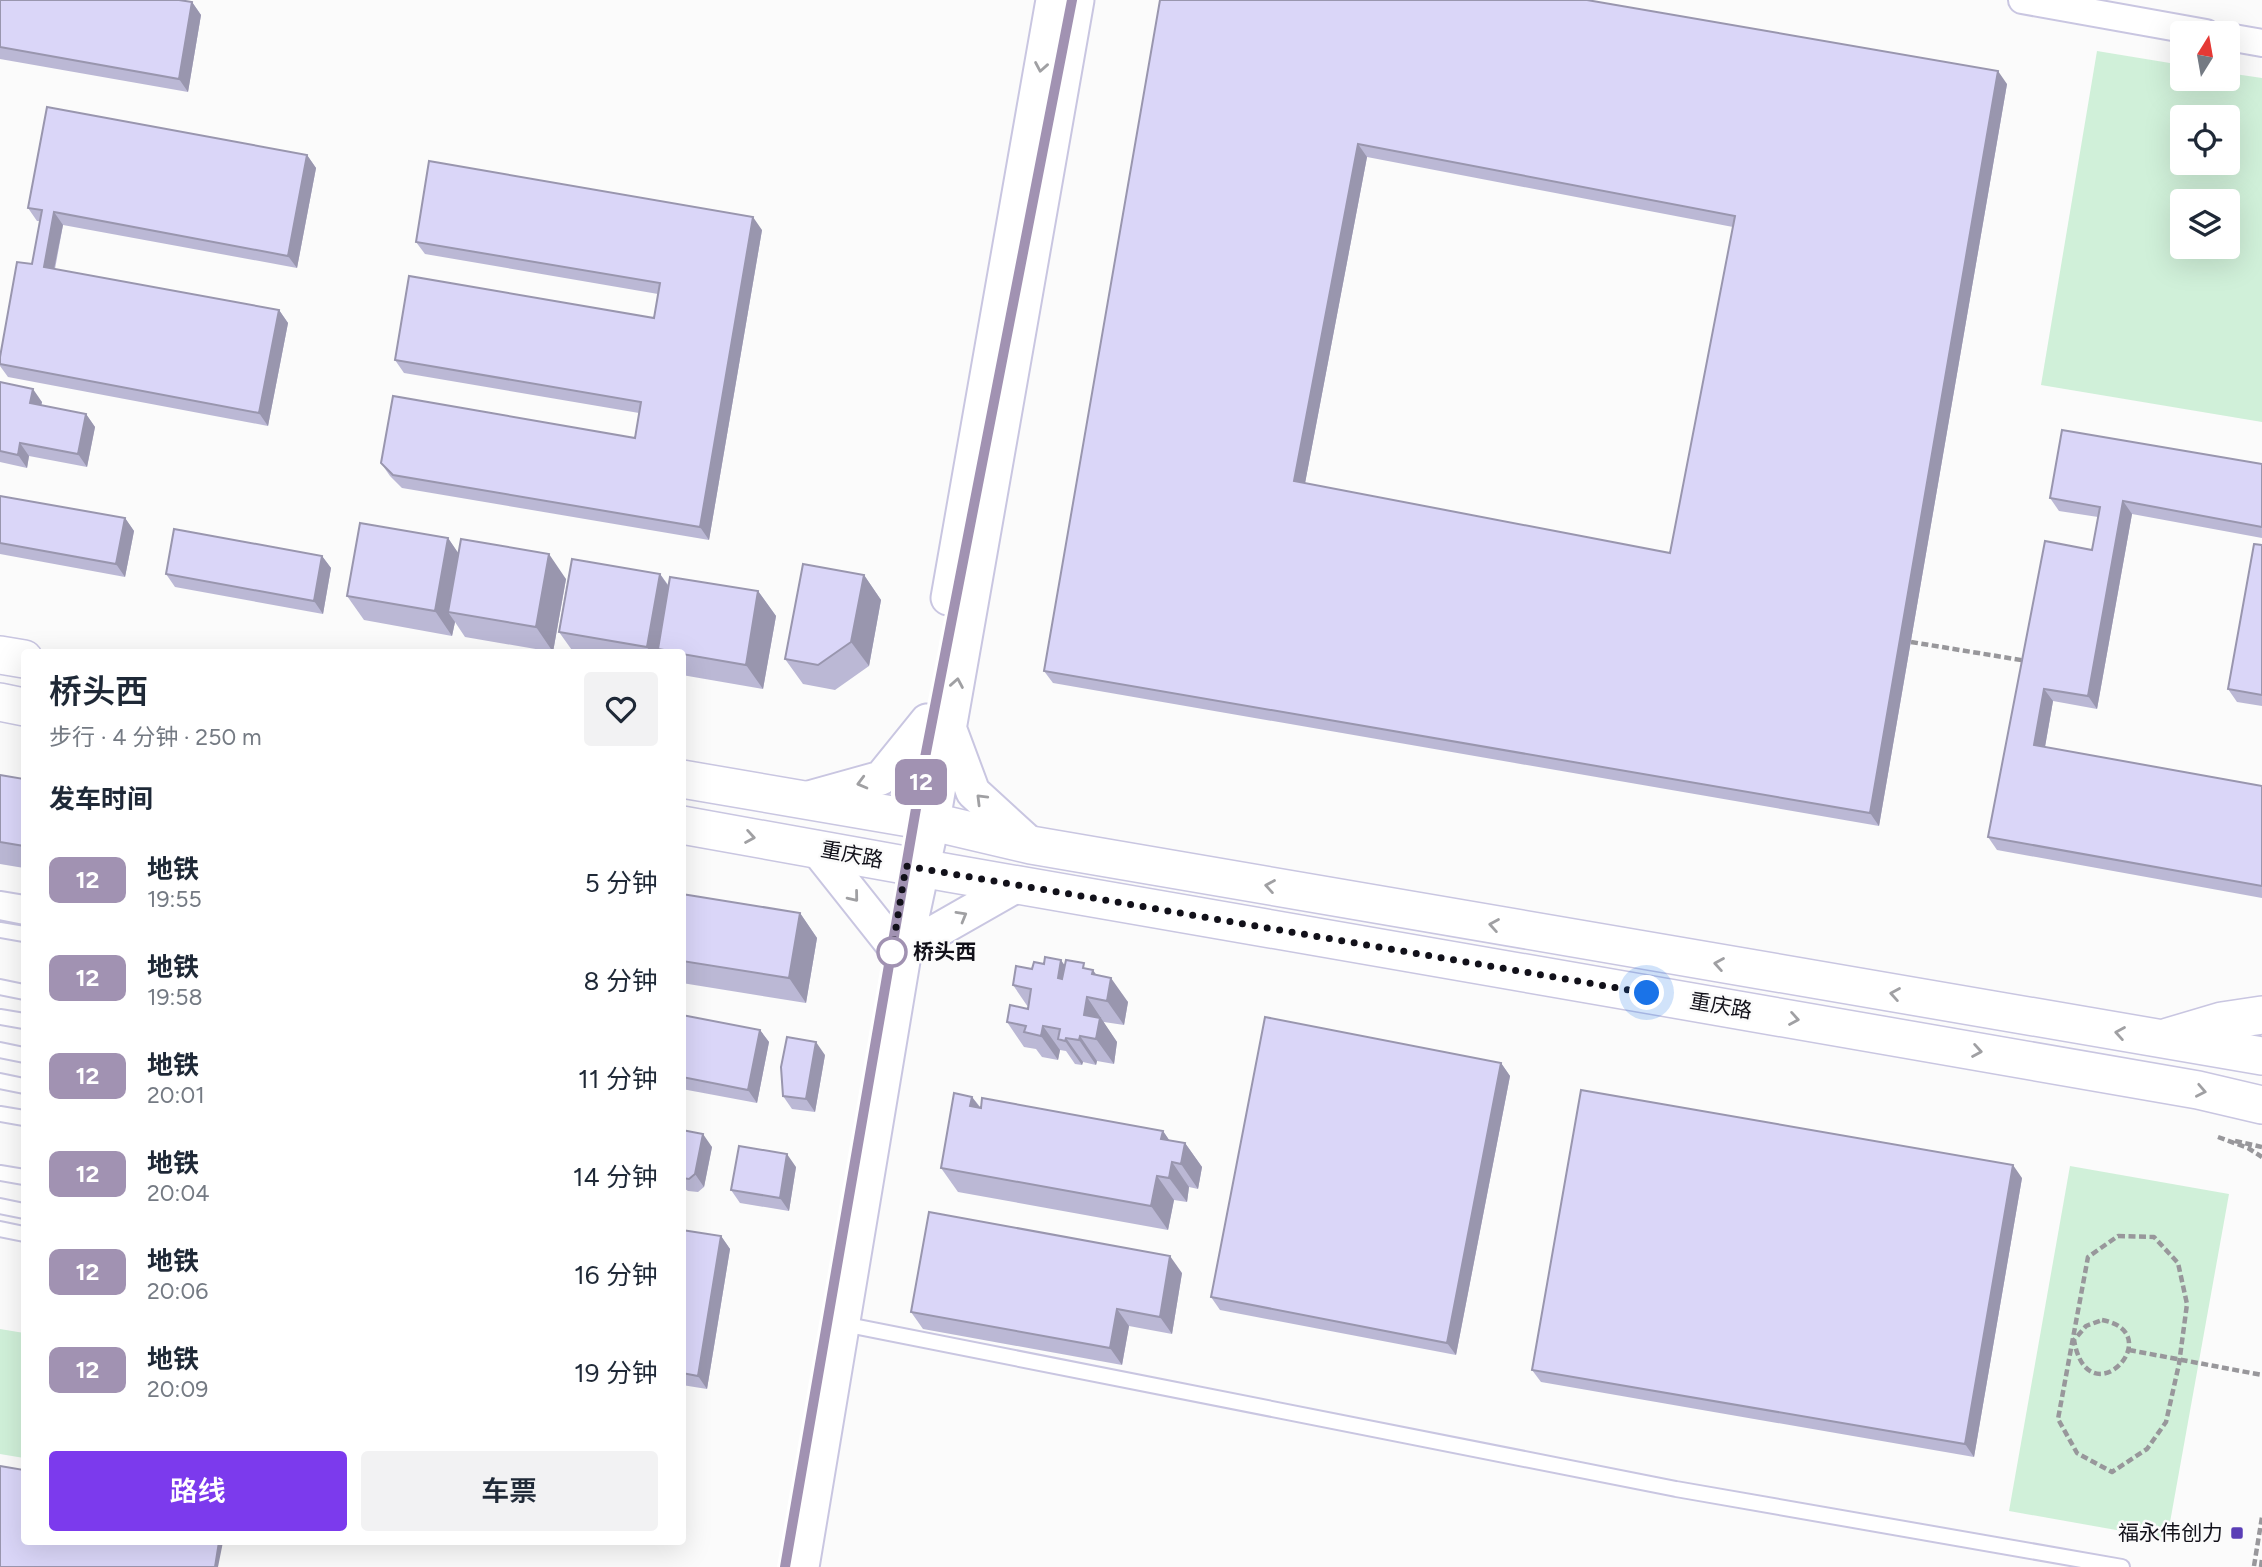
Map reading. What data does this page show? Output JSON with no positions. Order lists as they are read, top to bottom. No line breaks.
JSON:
{"streets":{"main road":["重庆路"]},"places":{"other":["桥头西"],"transit":["福永伟创力"]},"lines":["metro line 12"],"north":"top","page":{"on_map":"12","heading":[["桥头西","步行 · 4 分钟 · 250 m"],"发车时间"],"list":[{"mark":"12","name":"地铁","note":"19:55","value":"5 分钟"},{"mark":"12","name":"地铁","note":"19:58","value":"8 分钟"},{"mark":"12","name":"地铁","note":"20:01","value":"11 分钟"},{"mark":"12","name":"地铁","note":"20:04","value":"14 分钟"},{"mark":"12","name":"地铁","note":"20:06","value":"16 分钟"},{"mark":"12","name":"地铁","note":"20:09","value":"19 分钟"}],"buttons":["路线","车票"]}}
